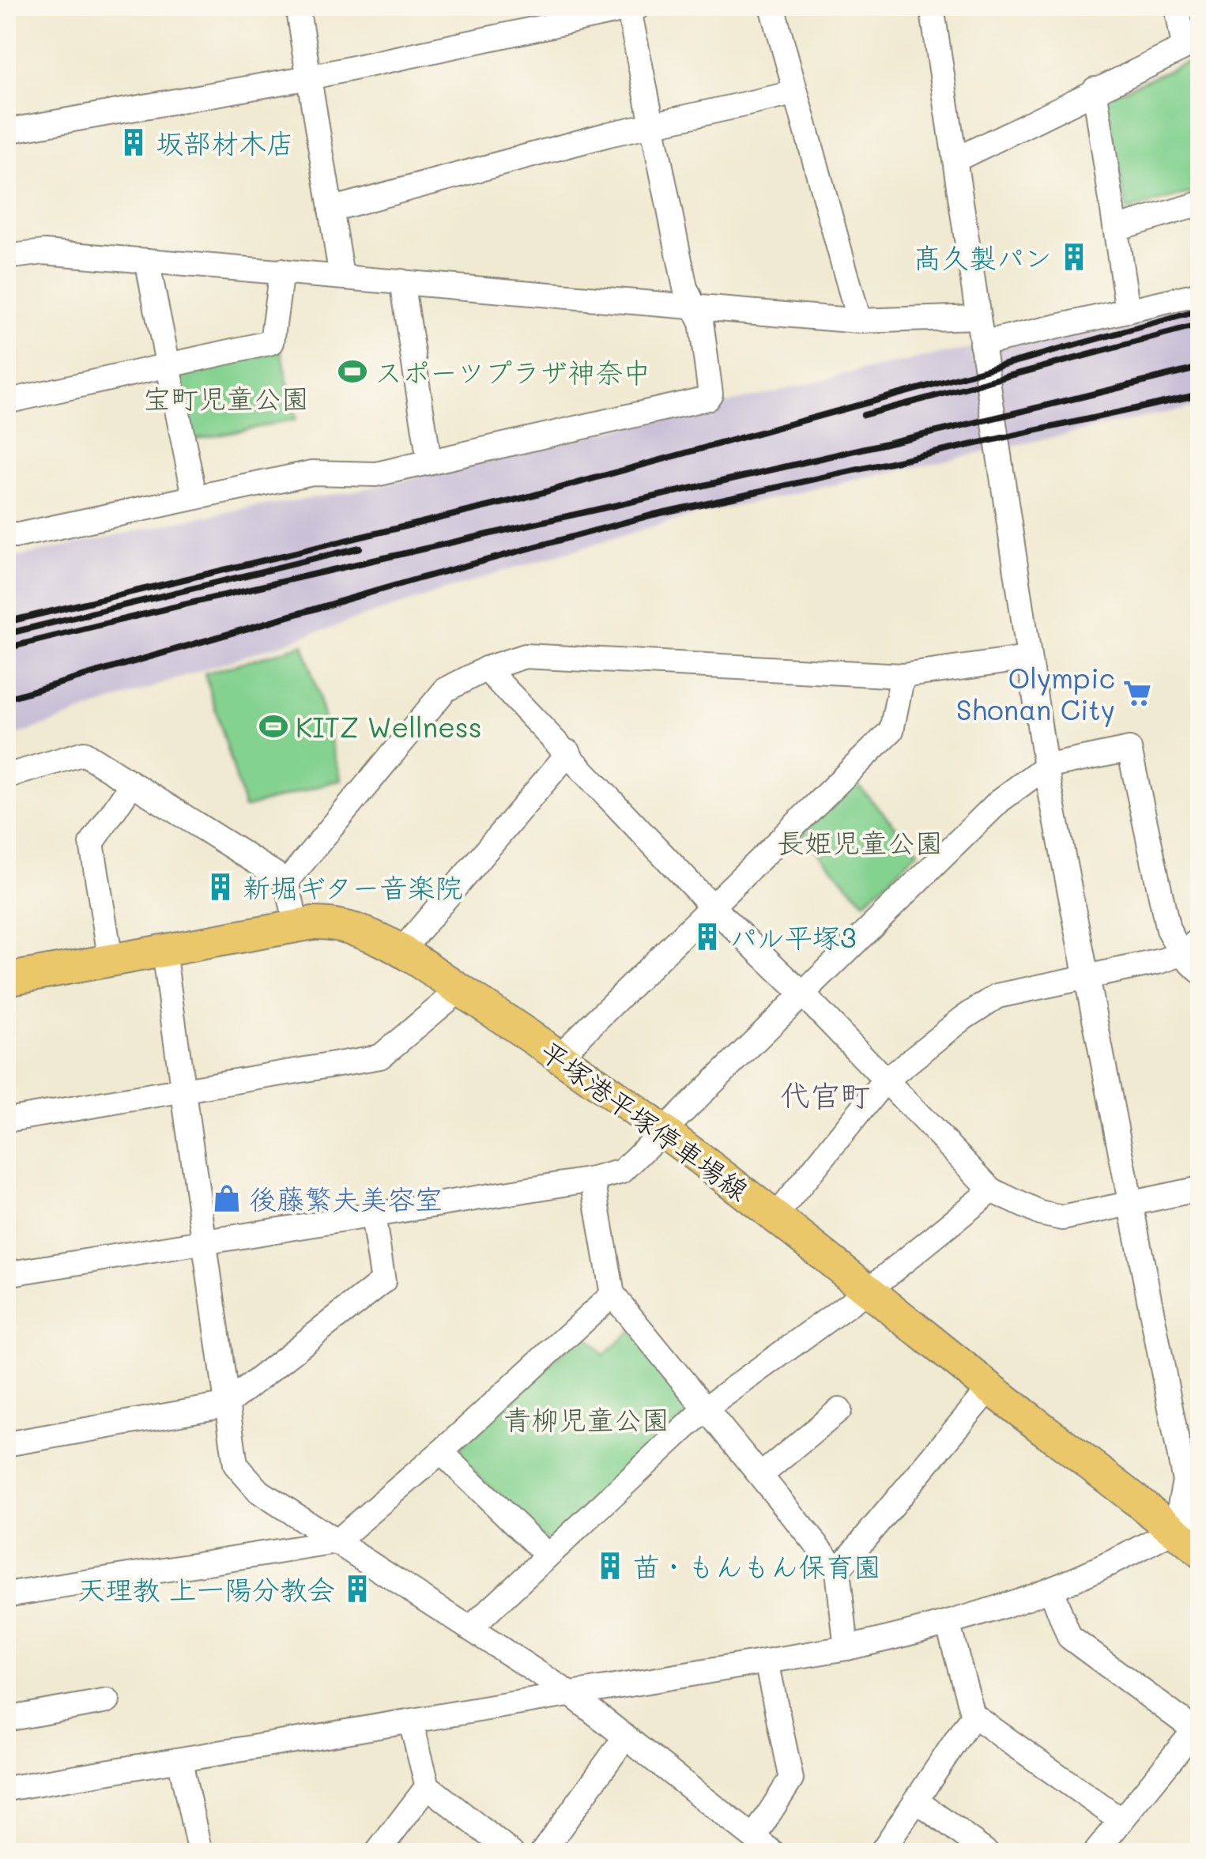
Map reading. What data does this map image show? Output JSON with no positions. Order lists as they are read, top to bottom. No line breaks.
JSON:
{"streets":{"main road":["平塚港平塚停車場線"]},"districts":["代官町"],"parks":["宝町児童公園","長姫児童公園","青柳児童公園"],"places":{"building":["坂部材木店","髙久製パン","新堀ギター音楽院","パル平塚3","苗・もんもん保育園","天理教 上一陽分教会"],"sports":["スポーツプラザ神奈中","KITZ Wellness"],"supermarket":["Olympic Shonan City"],"shop":["後藤繁夫美容室"]}}
